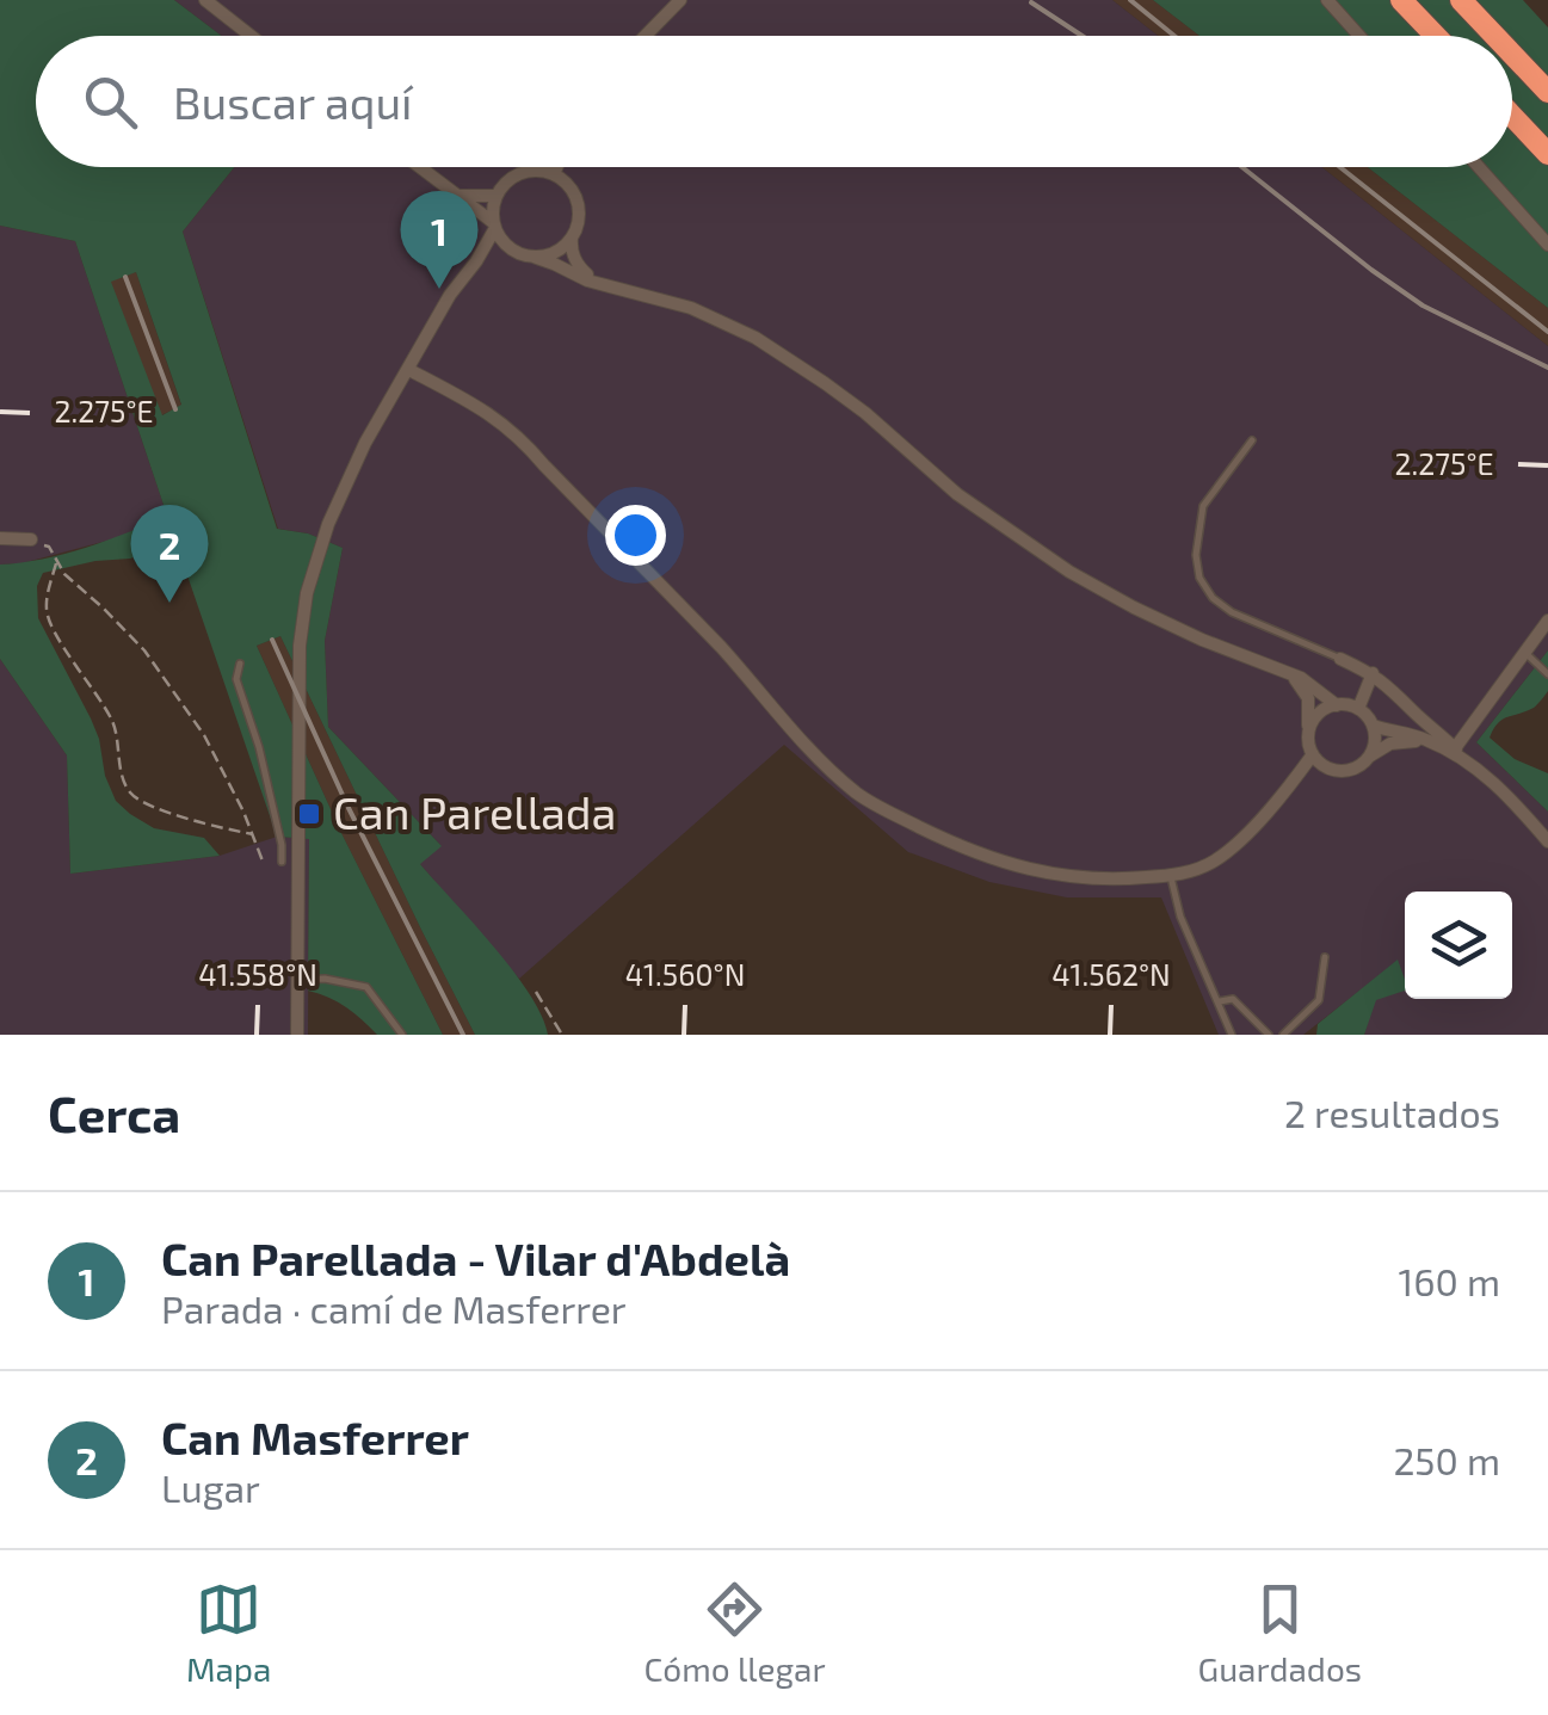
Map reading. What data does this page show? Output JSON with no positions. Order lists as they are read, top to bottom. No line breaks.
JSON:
{"places":{"transit":["Can Parellada"]},"page":{"search":"Buscar aquí","pins":["1","2"],"heading":["Cerca","2 resultados"],"list":[{"mark":"1","name":"Can Parellada - Vilar d'Abdelà","note":"Parada · camí de Masferrer","value":"160 m"},{"mark":"2","name":"Can Masferrer","note":"Lugar","value":"250 m"}],"nav":["Mapa","Cómo llegar","Guardados"]},"coordinates":["2.275°E","41.558°N","41.560°N","41.562°N"]}
